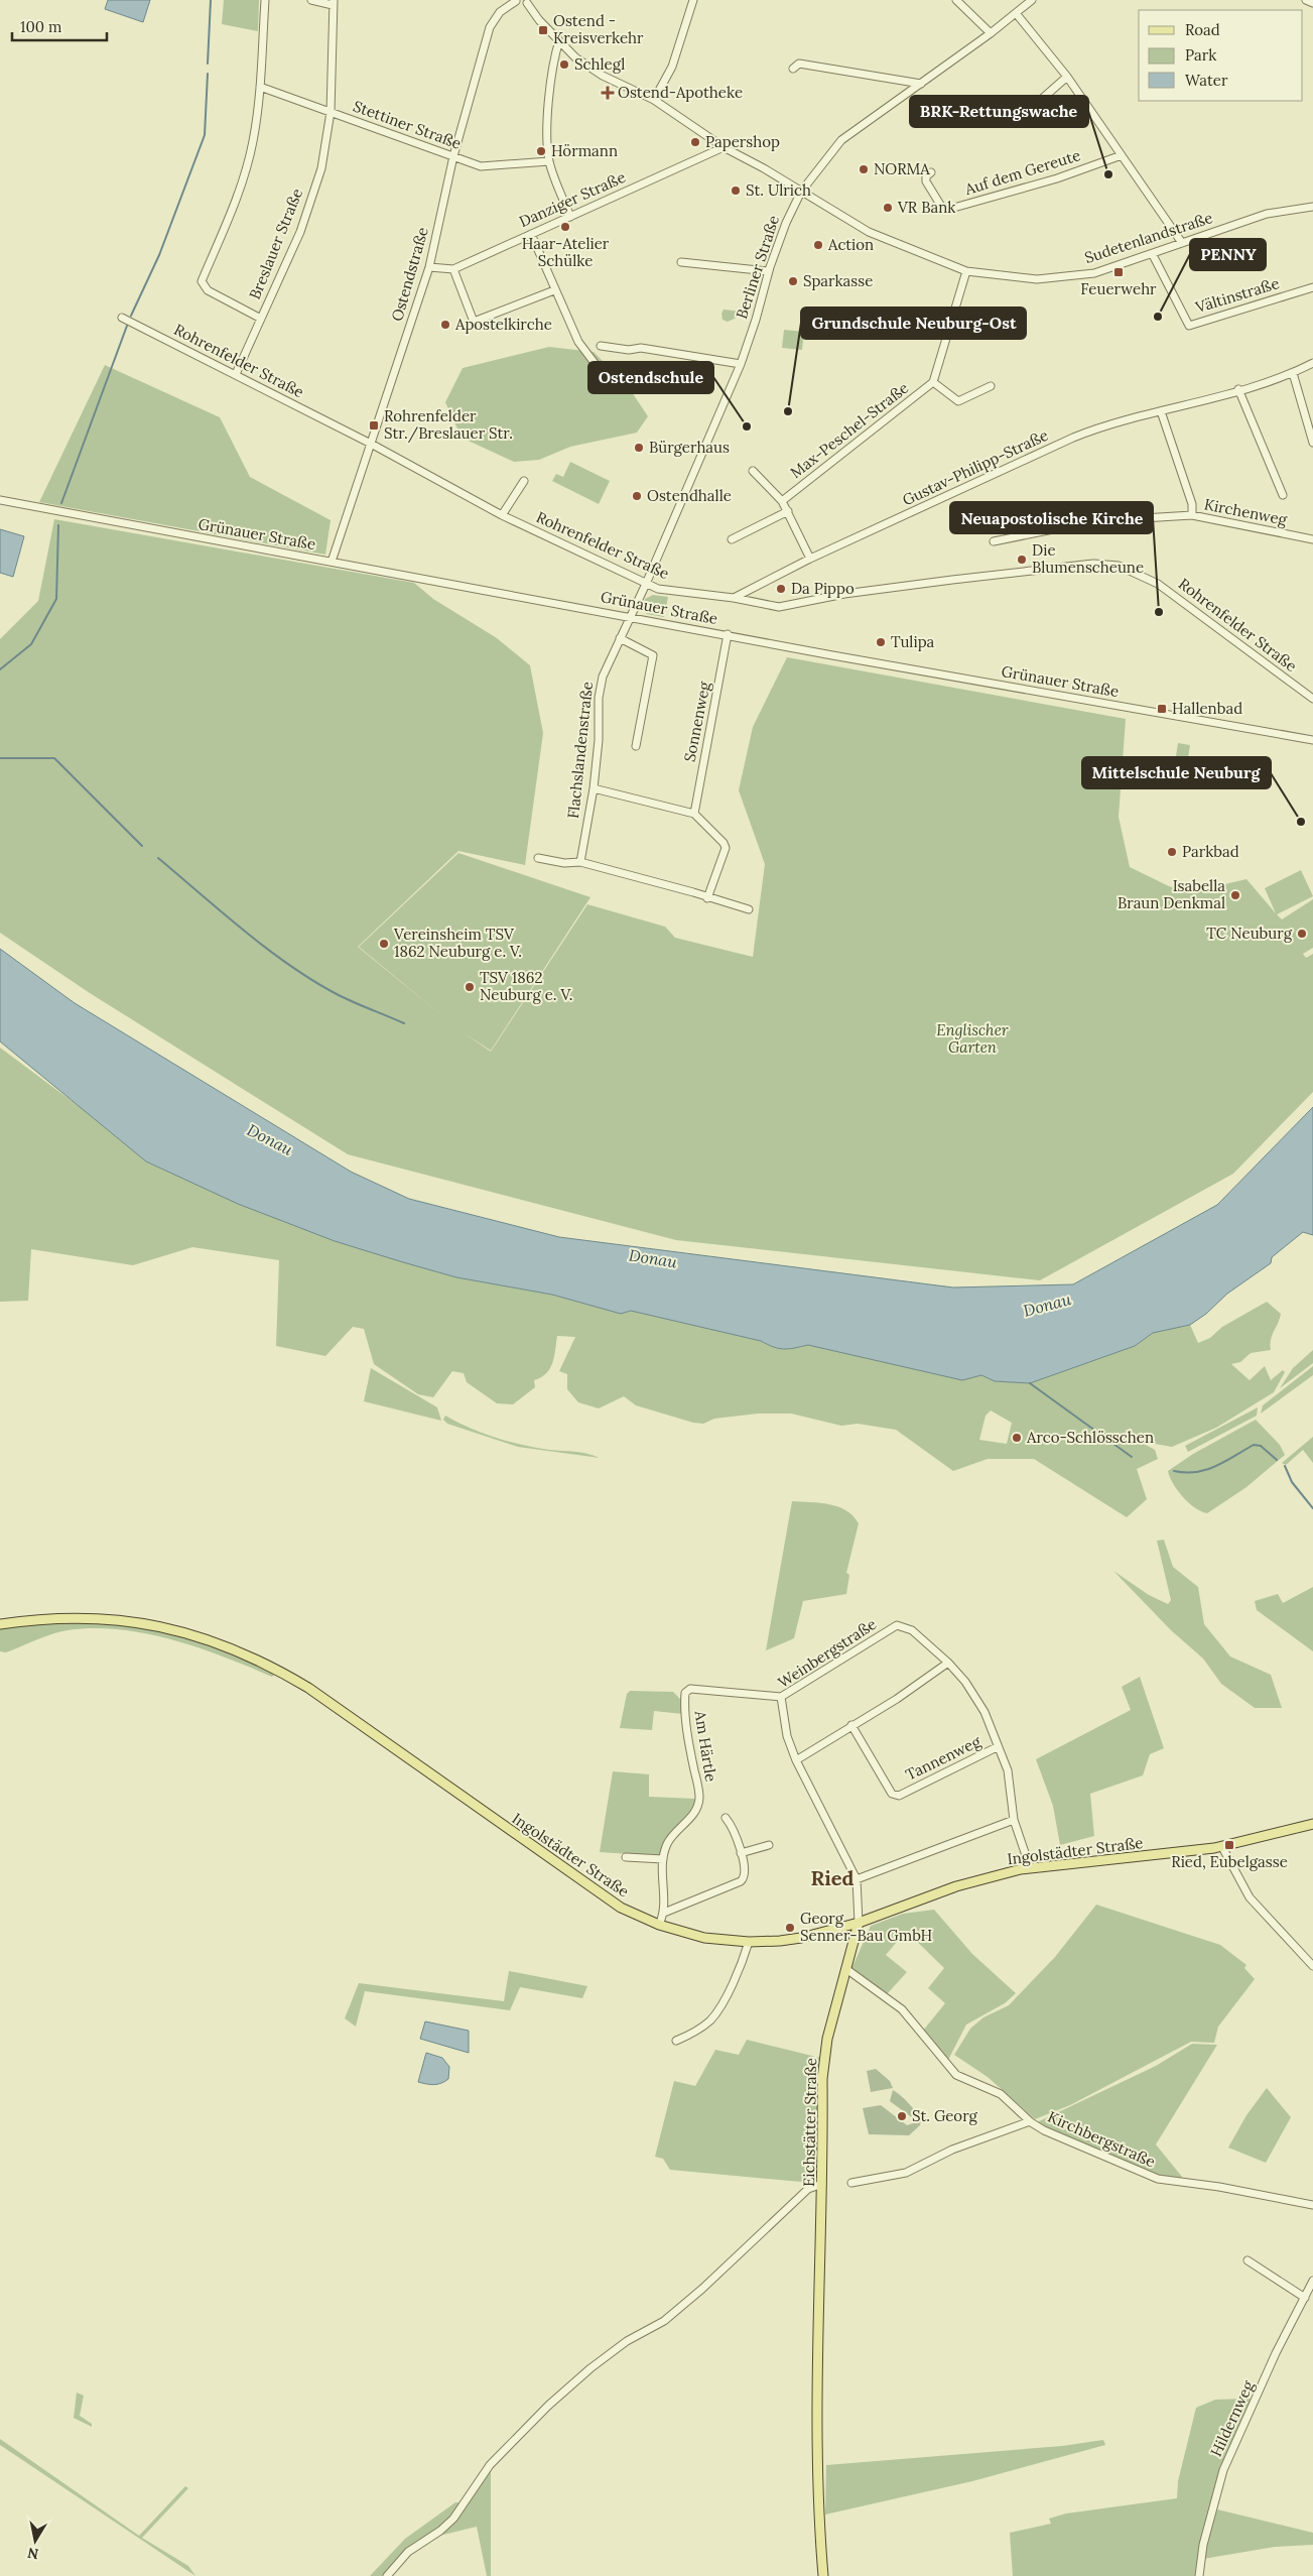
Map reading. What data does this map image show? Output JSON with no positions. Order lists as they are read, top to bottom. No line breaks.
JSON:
{"streets":{"main road":["Ingolstädter Straße","Eichstätter Straße"],"street":["Stettiner Straße","Auf dem Gereute","Danziger Straße","Sudetenlandstraße","Breslauer Straße","Berliner Straße","Ostendstraße","Vältinstraße","Rohrenfelder Straße","Max-Peschel-Straße","Gustav-Philipp-Straße","Kirchenweg","Grünauer Straße","Sonnenweg","Flachslandenstraße","Weinbergstraße","Am Härtle","Tannenweg","Kirchbergstraße","Hildernweg"]},"crossings":[["Stettiner Straße","Breslauer Straße"],["Stettiner Straße","Ostendstraße"],["Danziger Straße","Sudetenlandstraße"],["Danziger Straße","Ostendstraße"],["Sudetenlandstraße","Berliner Straße"],["Sudetenlandstraße","Vältinstraße"],["Breslauer Straße","Rohrenfelder Straße"],["Berliner Straße","Rohrenfelder Straße"],["Berliner Straße","Grünauer Straße"],["Berliner Straße","Flachslandenstraße"],["Ostendstraße","Rohrenfelder Straße"],["Ostendstraße","Grünauer Straße"],["Rohrenfelder Straße","Gustav-Philipp-Straße"],["Grünauer Straße","Sonnenweg"],["Grünauer Straße","Flachslandenstraße"],["Weinbergstraße","Am Härtle"],["Weinbergstraße","Tannenweg"],["Weinbergstraße","Ingolstädter Straße"],["Weinbergstraße","Eichstätter Straße"],["Ingolstädter Straße","Eichstätter Straße"],["Eichstätter Straße","Kirchbergstraße"]],"districts":["Ried"],"water":["Donau"],"parks":["Englischer Garten"],"places":{"transit":["Ostend - Kreisverkehr","Feuerwehr","Rohrenfelder Str./Breslauer Str.","Hallenbad","Ried, Eubelgasse"],"other":["Schlegl","Papershop","Hörmann","NORMA","BRK-Rettungswache","St. Ulrich","VR Bank","Haar-Atelier Schülke","Action","Sparkasse","PENNY","Apostelkirche","Grundschule Neuburg-Ost","Ostendschule","Bürgerhaus","Ostendhalle","Die Blumenscheune","Da Pippo","Neuapostolische Kirche","Tulipa","Mittelschule Neuburg","Parkbad","Isabella Braun Denkmal","TC Neuburg","Vereinsheim TSV 1862 Neuburg e. V.","TSV 1862 Neuburg e. V.","Arco-Schlösschen","Georg Senner-Bau GmbH","St. Georg"],"health":["Ostend-Apotheke"]},"legend":["Road","Park","Water"],"scale_bar":"100 m","north":"bottom"}
